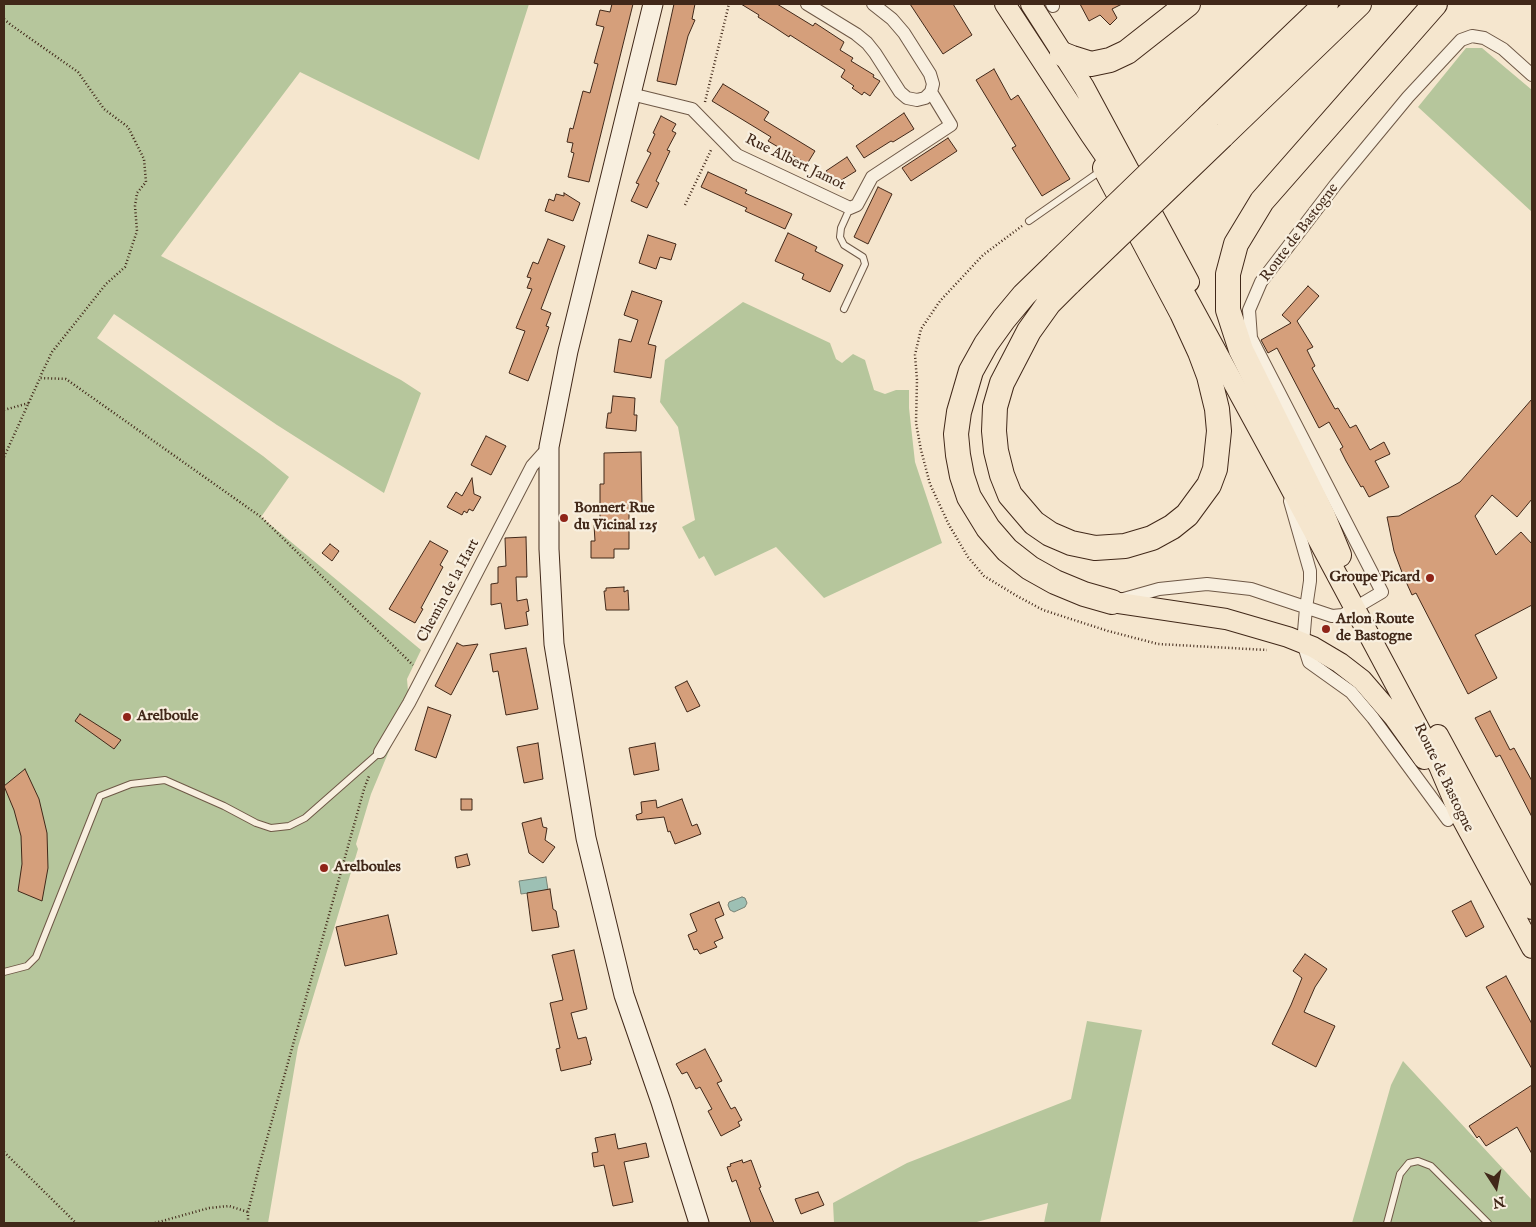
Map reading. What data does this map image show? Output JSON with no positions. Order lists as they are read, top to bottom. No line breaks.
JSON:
{"streets":{"main road":["Route de Bastogne"],"street":["Rue Albert Jamot","Chemin de la Hart"]},"places":["Bonnert Rue du Vicinal 125","Groupe Picard","Arlon Route de Bastogne","Arelboule","Arelboules"],"north":"bottom"}
